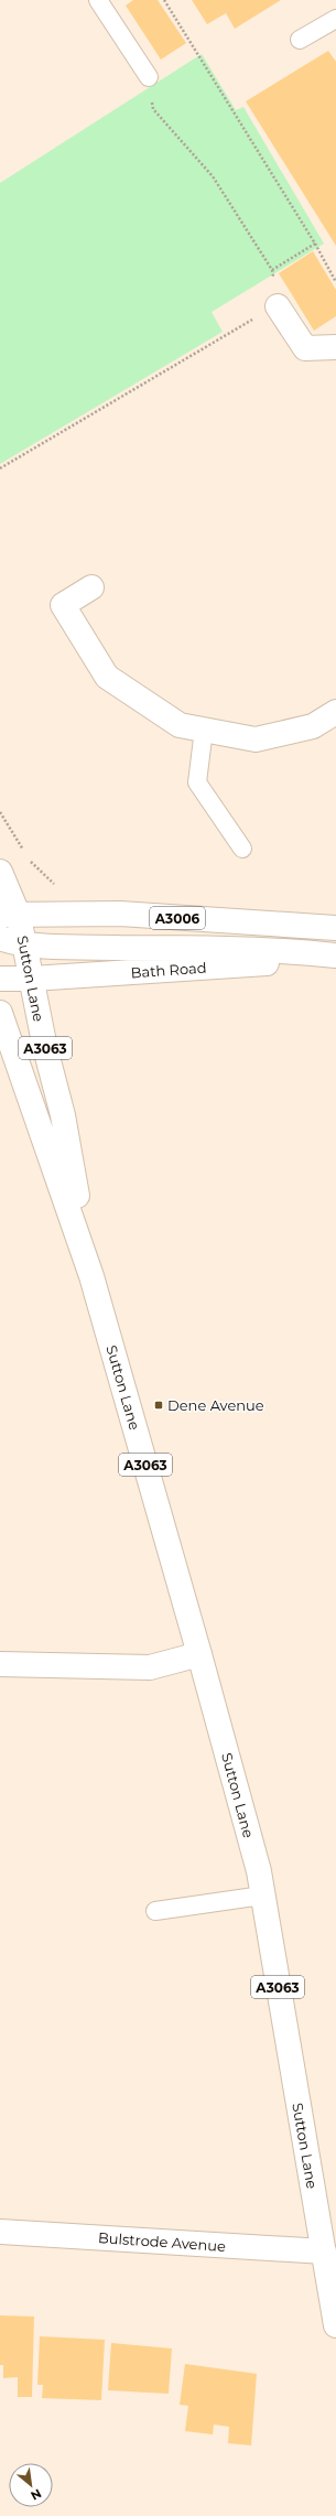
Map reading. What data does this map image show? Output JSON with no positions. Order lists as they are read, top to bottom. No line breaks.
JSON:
{"streets":{"main road":["A3006","Bath Road","Sutton Lane","A3063","Bulstrode Avenue"]},"crossings":[["A3006","Sutton Lane"],["A3006","A3063"],["Bath Road","Sutton Lane"],["Sutton Lane","A3063"],["Sutton Lane","Bulstrode Avenue"]],"places":{"transit":["Dene Avenue"]},"north":"bottom right"}
